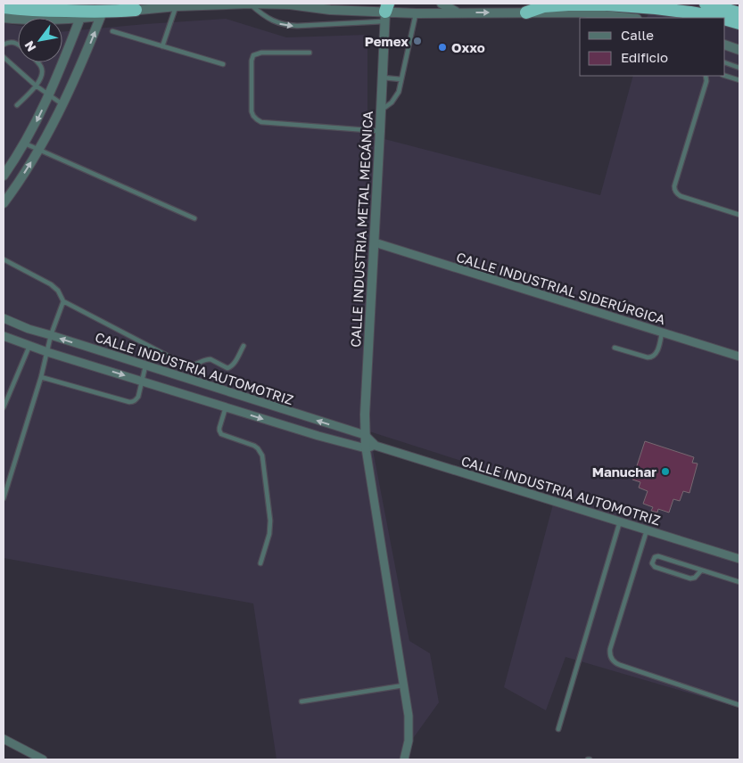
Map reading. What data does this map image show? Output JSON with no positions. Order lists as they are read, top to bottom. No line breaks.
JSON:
{"streets":{"street":["CALLE INDUSTRIA METAL MECÁNICA","CALLE INDUSTRIAL SIDERÚRGICA","CALLE INDUSTRIA AUTOMOTRIZ"]},"crossings":[["CALLE INDUSTRIA METAL MECÁNICA","CALLE INDUSTRIAL SIDERÚRGICA"],["CALLE INDUSTRIA METAL MECÁNICA","CALLE INDUSTRIA AUTOMOTRIZ"]],"places":["Pemex","Oxxo","Manuchar"],"legend":["Calle","Edificio"],"north":"bottom left"}
